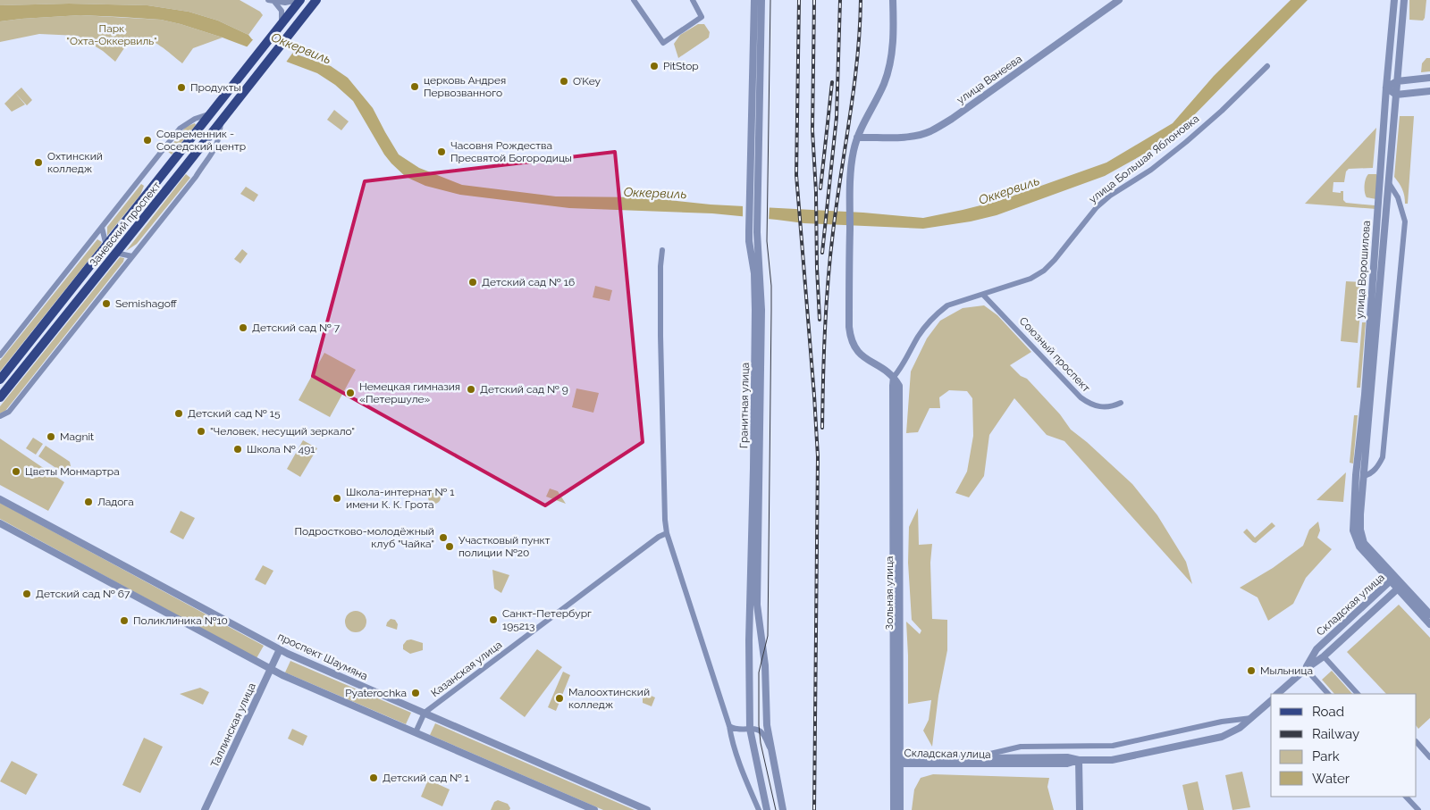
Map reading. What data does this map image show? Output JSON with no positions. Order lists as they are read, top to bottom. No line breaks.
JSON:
{"streets":{"main road":["Заневский проспект"],"street":["улица Ванеева","улица Большая Яблоновка","улица Ворошилова","Союзный проспект","Гранитная улица","Зольная улица","Складская улица","проспект Шаумяна","Казанская улица","Таллинская улица"]},"crossings":[["улица Большая Яблоновка","Союзный проспект"],["улица Большая Яблоновка","Зольная улица"],["Зольная улица","Складская улица"],["проспект Шаумяна","Казанская улица"],["проспект Шаумяна","Таллинская улица"]],"water":["Оккервиль"],"parks":["Парк \"Охта-Оккервиль\""],"places":["PitStop","O’Key","церковь Андрея Первозванного","Продукты","Современник - Соседский центр","Часовня Рождества Пресвятой Богородицы","Охтинский колледж","Детский сад № 16","Semishagoff","Детский сад № 7","Детский сад № 9","Немецкая гимназия «Петершуле»","Детский сад № 15","\"Человек, несущий зеркало\"","Magnit","Школа № 491","Цветы Монмартра","Школа-интернат № 1 имени К. К. Грота","Ладога","Подростково-молодёжный клуб \"Чайка\"","Участковый пункт полиции №20","Детский сад № 67","Санкт-Петербург 195213","Поликлиника №10","Мыльница","Pyaterochka","Малоохтинский колледж","Детский сад № 1"],"legend":["Road","Railway","Park","Water"]}
